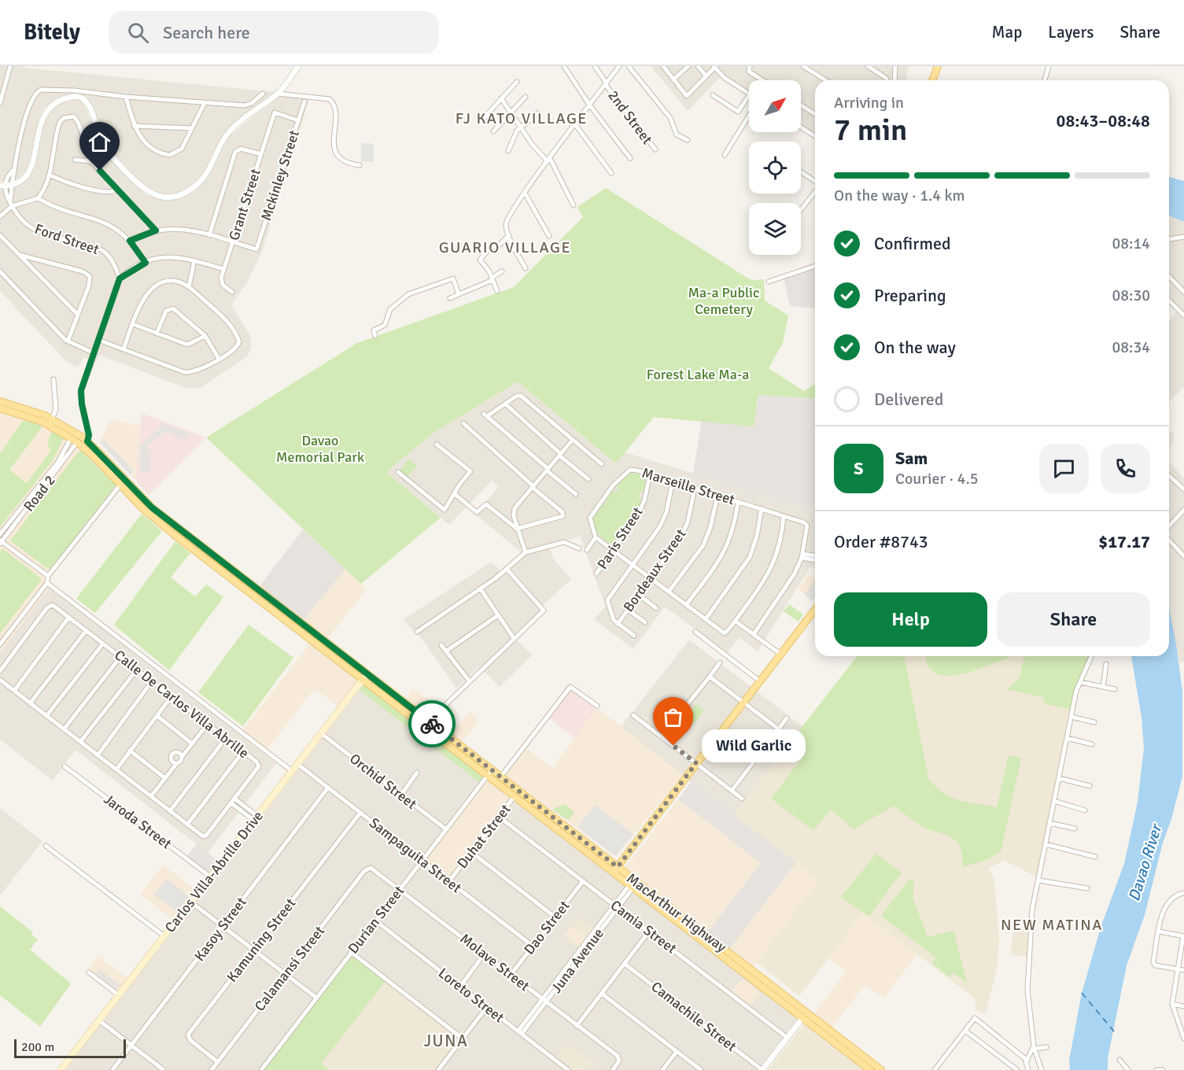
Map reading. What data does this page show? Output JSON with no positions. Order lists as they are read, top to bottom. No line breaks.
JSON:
{"streets":{"main road":["Carlos Villa-Abrille Drive","MacArthur Highway"],"street":["2nd Street","Mckinley Street","Grant Street","Ford Street","Marseille Street","Road 2","Paris Street","Bordeaux Street","Calle De Carlos Villa Abrille","Orchid Street","Jaroda Street","Duhat Street","Sampaguita Street","Durian Street","Camia Street","Dao Street","Kasoy Street","Kamuning Street","Juna Avenue","Molave Street","Calamansi Street","Loreto Street","Camachile Street"]},"crossings":[["Mckinley Street","Grant Street"],["Marseille Street","Paris Street"],["Marseille Street","Bordeaux Street"],["Road 2","MacArthur Highway"],["Orchid Street","Carlos Villa-Abrille Drive"],["Orchid Street","Durian Street"],["Jaroda Street","Carlos Villa-Abrille Drive"],["Duhat Street","Sampaguita Street"],["Duhat Street","MacArthur Highway"],["Duhat Street","Camia Street"],["Sampaguita Street","Carlos Villa-Abrille Drive"],["Sampaguita Street","Durian Street"],["Sampaguita Street","Dao Street"],["Sampaguita Street","Kasoy Street"],["Sampaguita Street","Kamuning Street"],["Carlos Villa-Abrille Drive","MacArthur Highway"],["MacArthur Highway","Durian Street"],["MacArthur Highway","Juna Avenue"],["Durian Street","Molave Street"],["Durian Street","Loreto Street"],["Camia Street","Dao Street"],["Camia Street","Juna Avenue"],["Dao Street","Molave Street"],["Kamuning Street","Calamansi Street"],["Juna Avenue","Molave Street"],["Juna Avenue","Loreto Street"],["Molave Street","Calamansi Street"]],"districts":["FJ KATO VILLAGE","GUARIO VILLAGE","NEW MATINA","JUNA"],"water":["Davao River"],"parks":["Ma-a Public Cemetery","Forest Lake Ma-a","Davao Memorial Park"],"places":["Wild Garlic"],"scale_bar":"200 m","north":"top right","page":{"header":"Bitely","search":"Search here","nav":["Map","Layers","Share"],"heading":["7 min","Arriving in","08:43–08:48"],"panel":["Sam","Courier · 4.5","Order #8743","$17.17"],"bar":"On the way · 1.4 km","list":[["Confirmed","08:14"],["Preparing","08:30"],["On the way","08:34"],"Delivered"],"round":"S","buttons":["Help","Share"],"bubble":"Wild Garlic","scale":"200 m"}}
